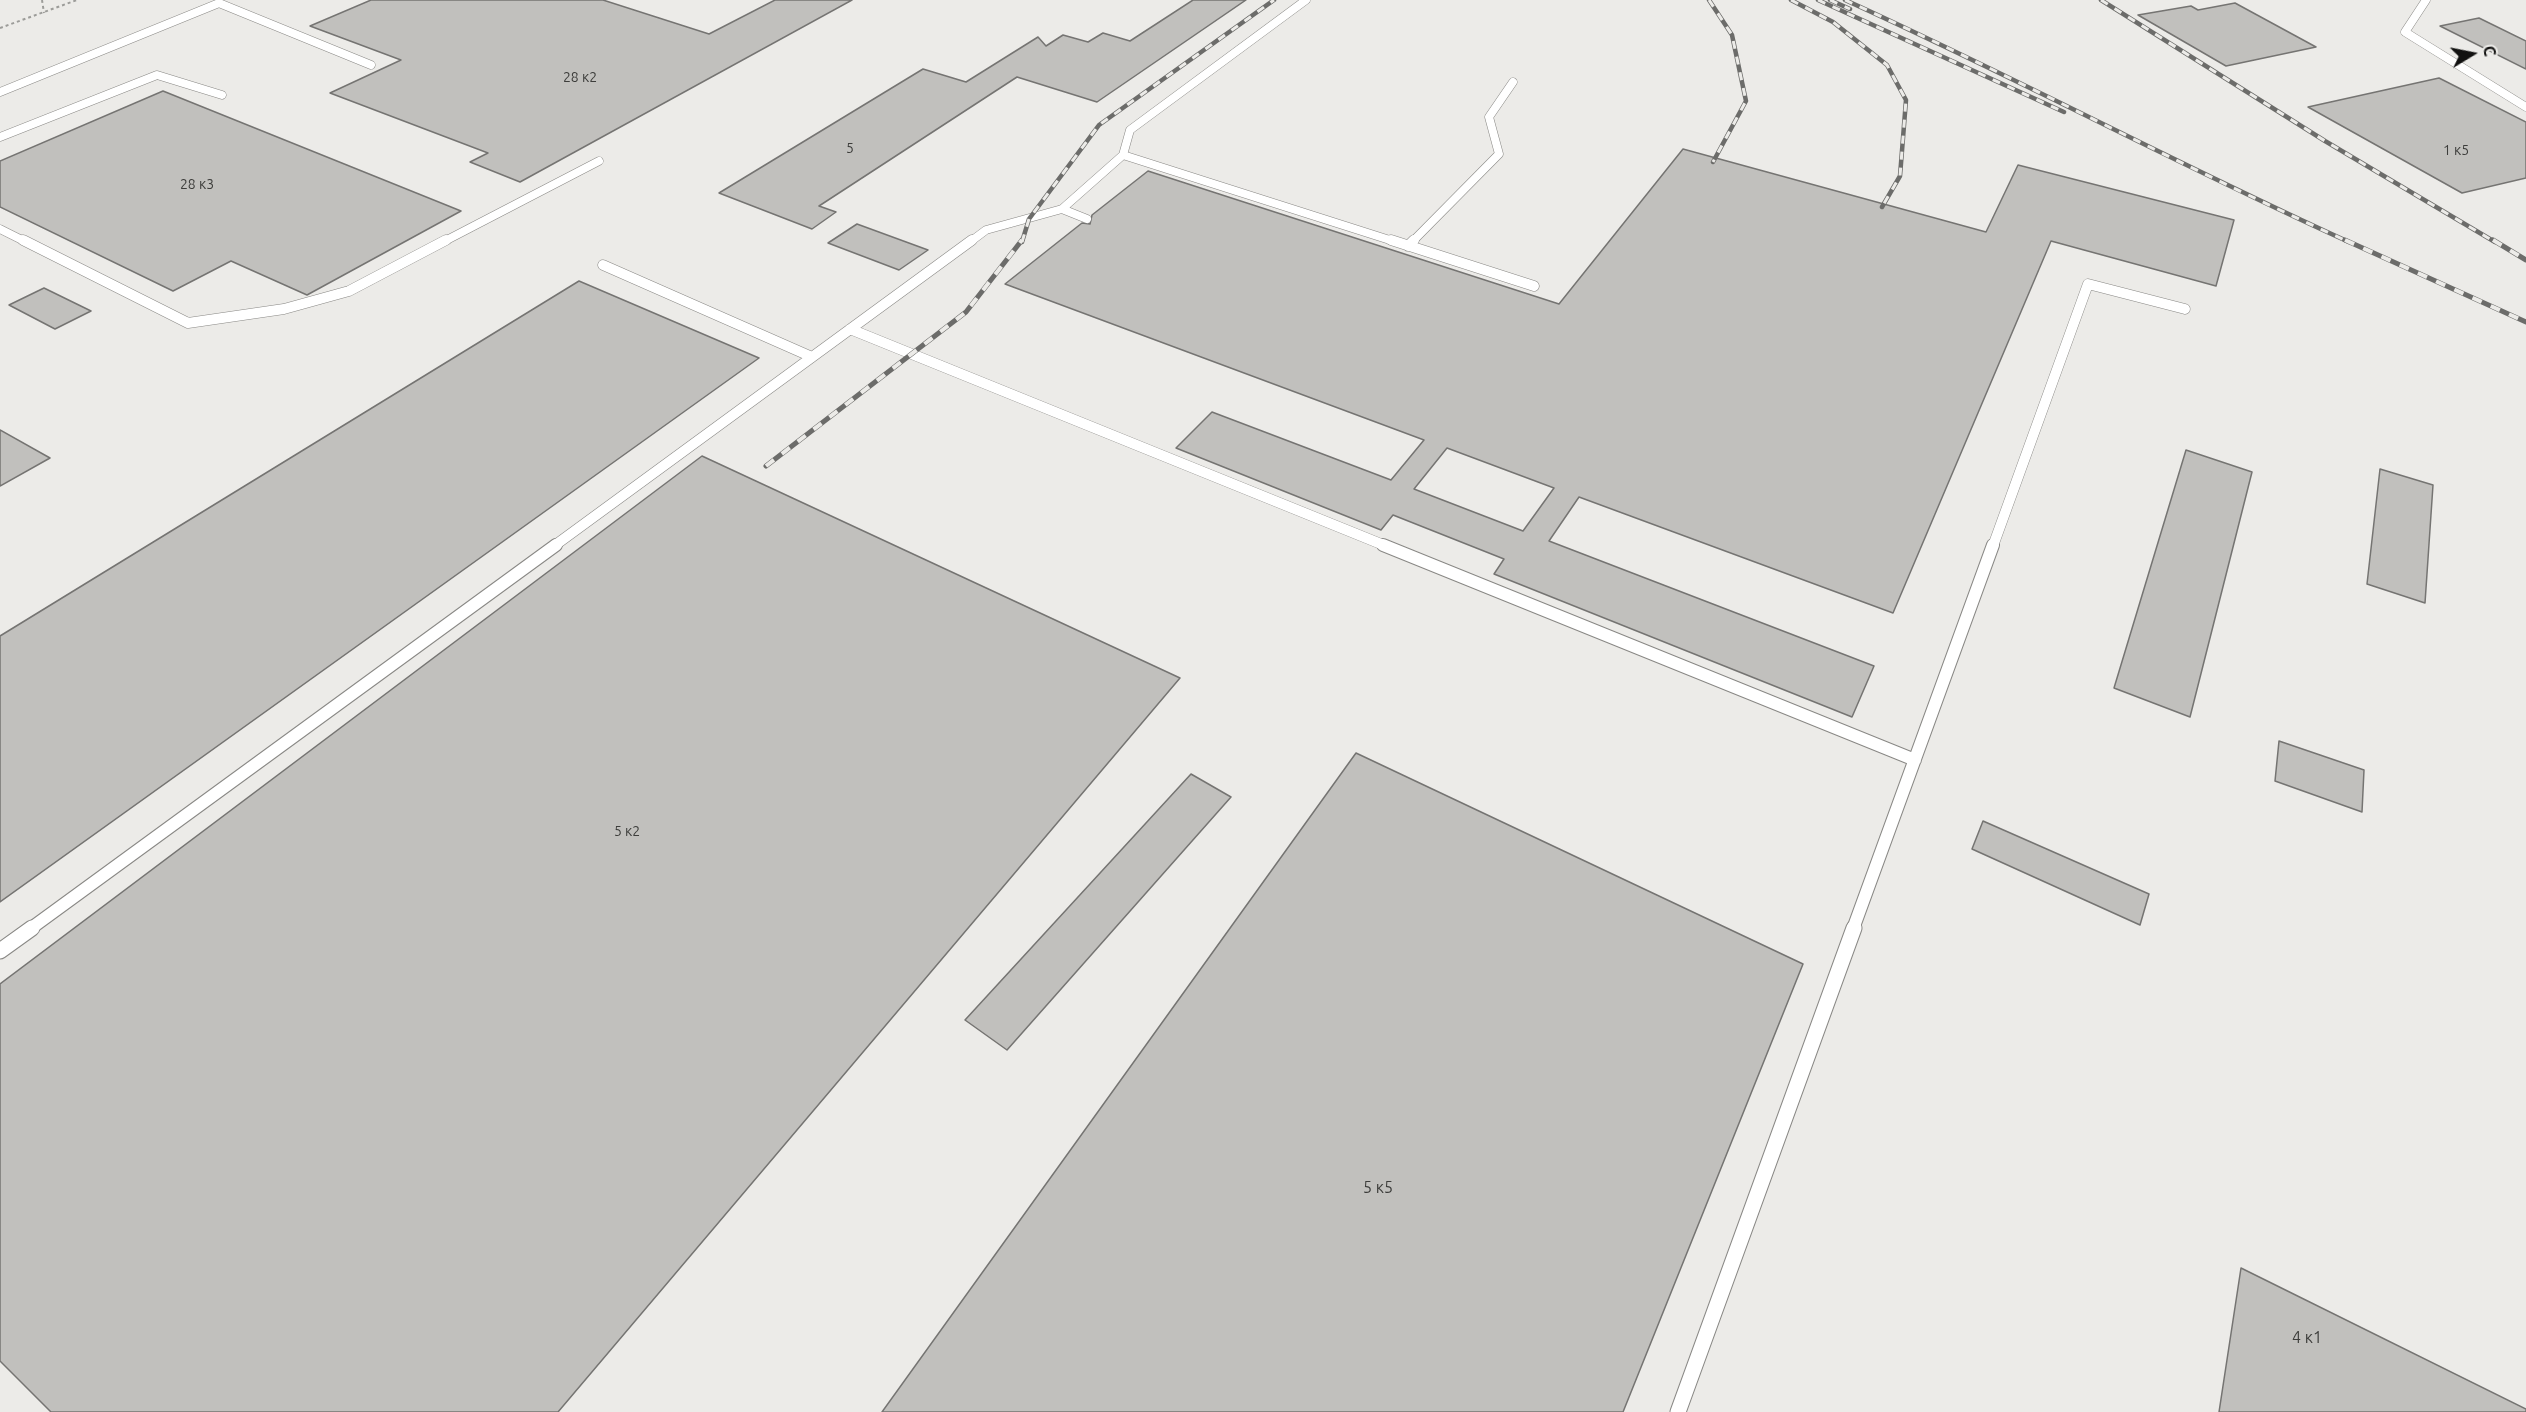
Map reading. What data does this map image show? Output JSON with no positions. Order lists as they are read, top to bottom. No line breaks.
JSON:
{"house_numbers":["28 к2","5","1 к5","28 к3","5 к2","5 к5","4 к1"],"north":"right"}
